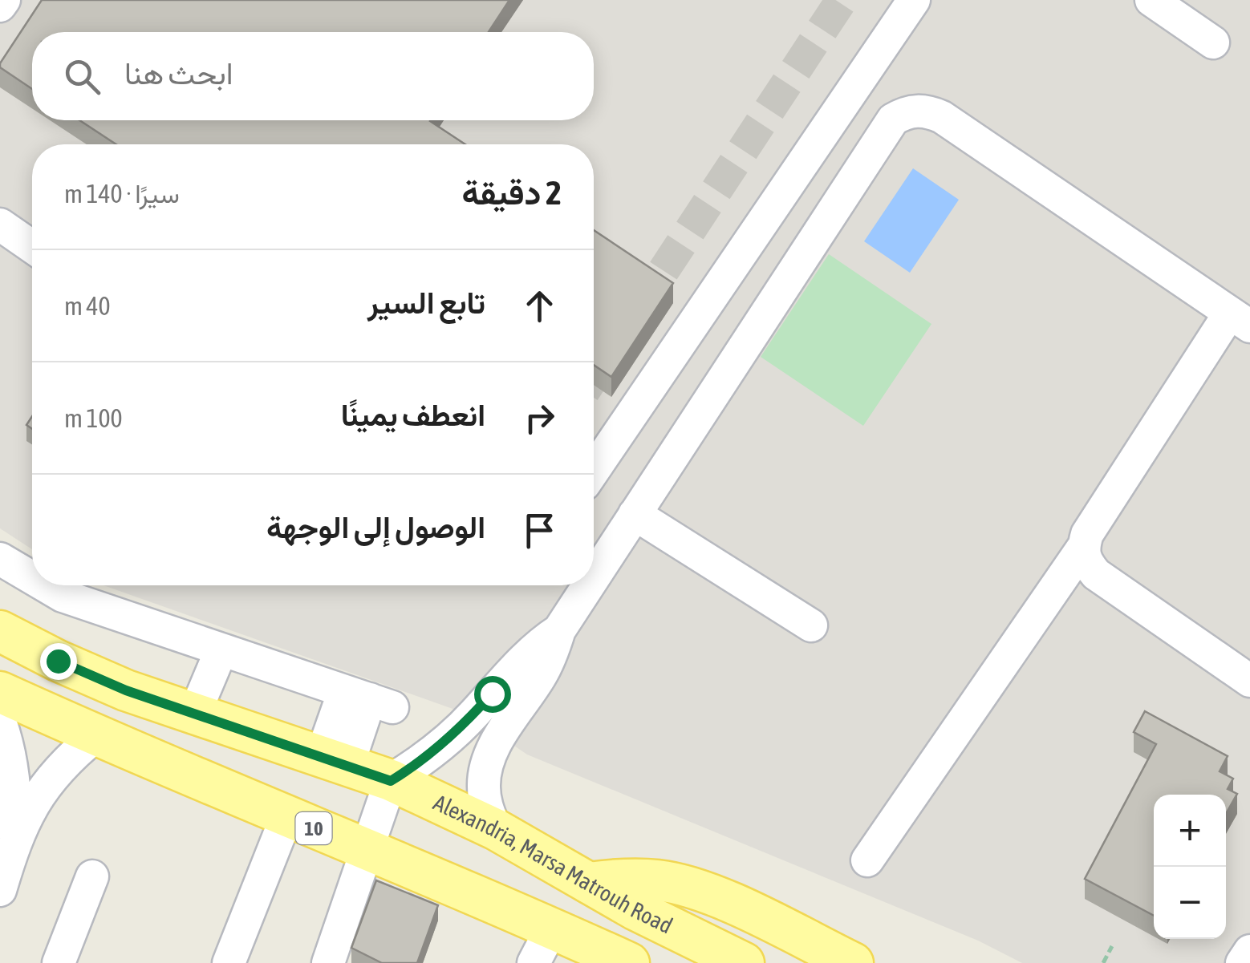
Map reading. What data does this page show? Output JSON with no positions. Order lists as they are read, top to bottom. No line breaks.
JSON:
{"streets":{"main road":["10","Alexandria, Marsa Matrouh Road"]},"page":{"search":"ابحث هنا","heading":["2 دقيقة","سيرًا · 140 m"],"list":[["تابع السير","40 m"],["انعطف يمينًا","100 m"],"الوصول إلى الوجهة"],"map_buttons":["+","−"]}}
